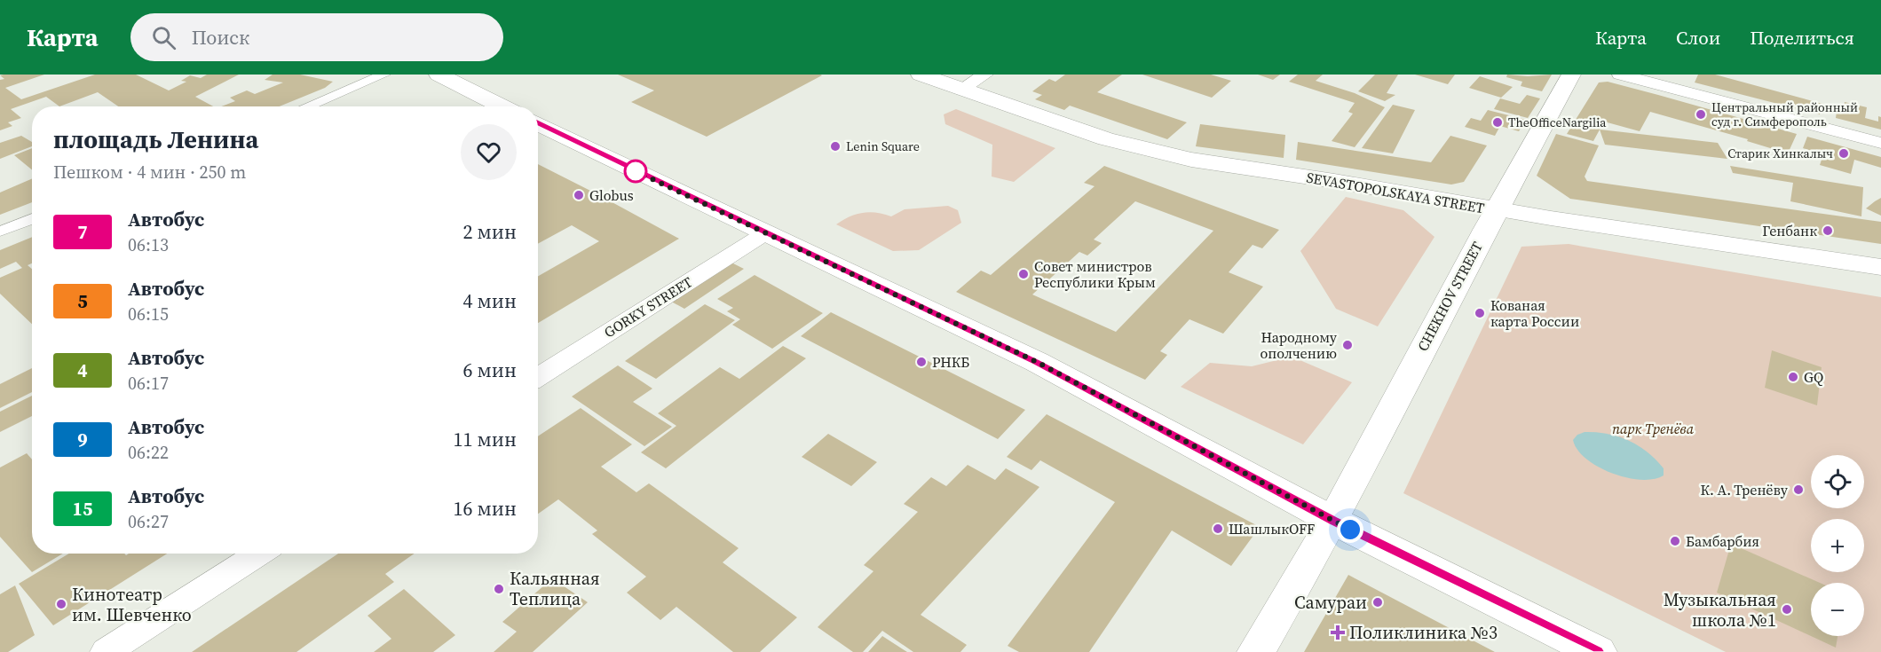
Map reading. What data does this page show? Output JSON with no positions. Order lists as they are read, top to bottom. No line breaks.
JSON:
{"streets":{"main road":["SEVASTOPOLSKAYA STREET","CHEKHOV STREET"],"street":["GORKY STREET"]},"crossings":[["SEVASTOPOLSKAYA STREET","CHEKHOV STREET"]],"parks":["парк Тренёва"],"places":{"other":["Центральный районный суд г. Симферополь","TheOfficeNargilia","Lenin Square","Старик Хинкалыч","Globus","Генбанк","Совет министров Республики Крым","Кованая карта России","Народному ополчению","РНКБ","GQ","К. А. Тренёву","ШашлыкOFF","Бамбарбия","Кальянная Теплица","Самураи","Кинотеатр им. Шевченко","Музыкальная школа №1"],"health":["Поликлиника №3"]},"lines":["bus line 7"],"page":{"header":"Карта","search":"Поиск","nav":["Карта","Слои","Поделиться"],"heading":["площадь Ленина","Пешком · 4 мин · 250 m"],"list":[{"mark":"7","name":"Автобус","note":"06:13","value":"2 мин"},{"mark":"5","name":"Автобус","note":"06:15","value":"4 мин"},{"mark":"4","name":"Автобус","note":"06:17","value":"6 мин"},{"mark":"9","name":"Автобус","note":"06:22","value":"11 мин"},{"mark":"15","name":"Автобус","note":"06:27","value":"16 мин"}],"map_buttons":["+","−"]}}
